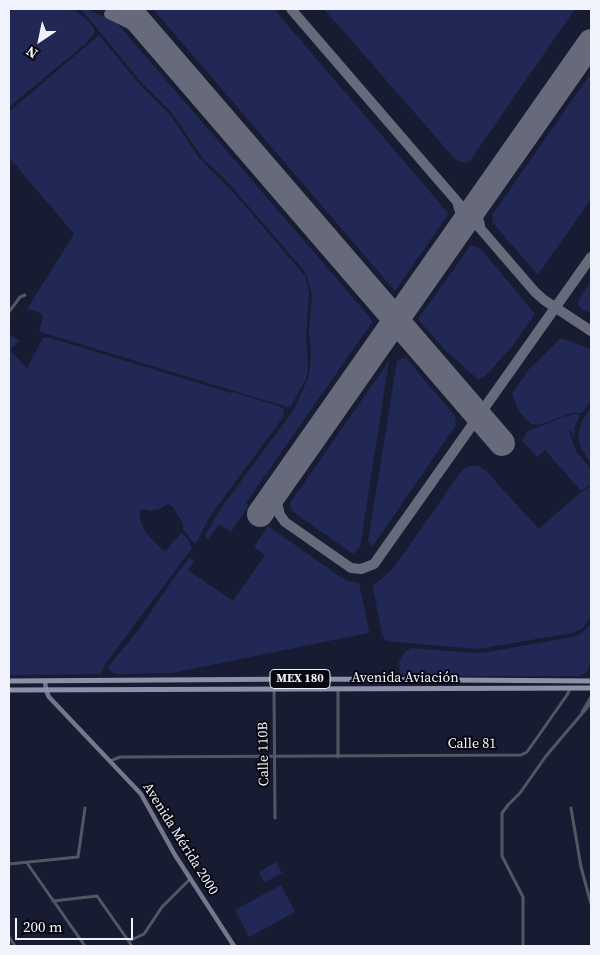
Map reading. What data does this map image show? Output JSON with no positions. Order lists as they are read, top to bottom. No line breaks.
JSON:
{"streets":{"main road":["Avenida Aviación","MEX 180","Avenida Mérida 2000"],"street":["Calle 81","Calle 110B"]},"crossings":[["Avenida Aviación","Calle 81"],["Avenida Aviación","Calle 110B"],["Avenida Aviación","Avenida Mérida 2000"],["Calle 81","Calle 110B"],["Calle 81","Avenida Mérida 2000"]],"scale_bar":"200 m","north":"bottom left"}
